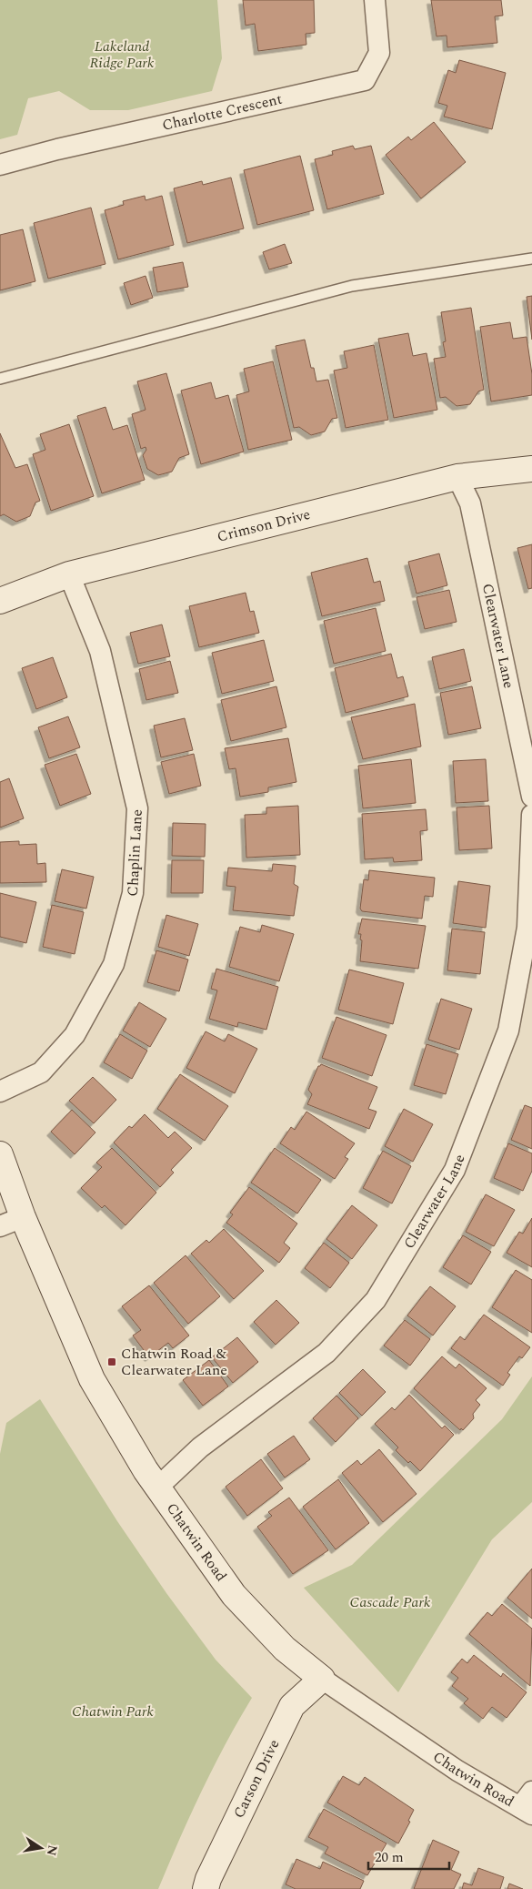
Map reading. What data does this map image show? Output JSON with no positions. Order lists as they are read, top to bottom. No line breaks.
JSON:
{"streets":{"street":["Charlotte Crescent","Crimson Drive","Clearwater Lane","Chaplin Lane","Chatwin Road","Carson Drive"]},"crossings":[["Crimson Drive","Clearwater Lane"],["Crimson Drive","Chaplin Lane"],["Clearwater Lane","Chatwin Road"],["Chatwin Road","Carson Drive"]],"parks":["Lakeland Ridge Park","Cascade Park","Chatwin Park"],"places":{"transit":["Chatwin Road & Clearwater Lane"]},"scale_bar":"20 m","north":"right"}
